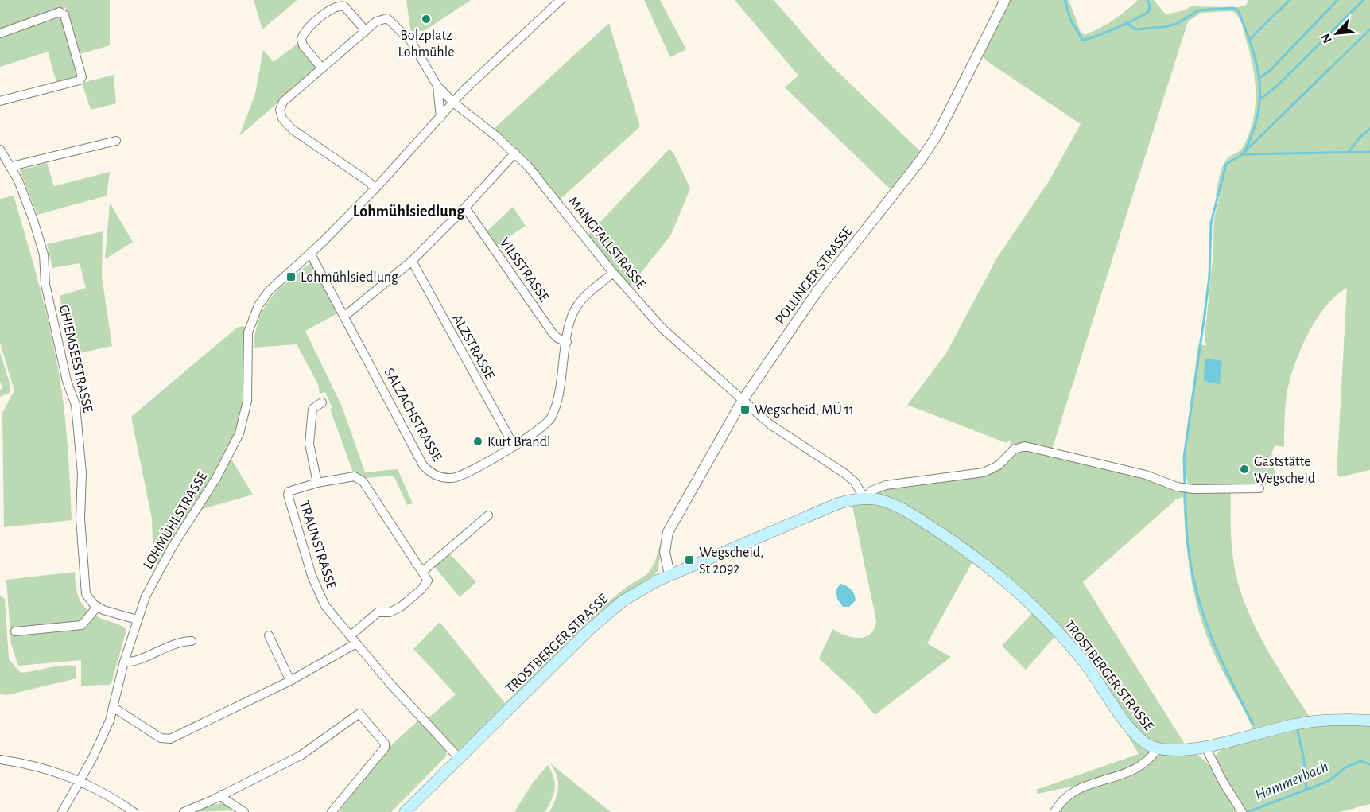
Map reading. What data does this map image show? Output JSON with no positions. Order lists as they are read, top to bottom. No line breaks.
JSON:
{"streets":{"main road":["TROSTBERGER STRASSE"],"street":["MANGFALLSTRASSE","VILSSTRASSE","POLLINGER STRASSE","ALZSTRASSE","CHIEMSEESTRASSE","SALZACHSTRASSE","LOHMÜHLSTRASSE","TRAUNSTRASSE"]},"crossings":[["MANGFALLSTRASSE","POLLINGER STRASSE"],["MANGFALLSTRASSE","SALZACHSTRASSE"],["MANGFALLSTRASSE","TROSTBERGER STRASSE"],["VILSSTRASSE","SALZACHSTRASSE"],["POLLINGER STRASSE","TROSTBERGER STRASSE"],["ALZSTRASSE","SALZACHSTRASSE"],["SALZACHSTRASSE","LOHMÜHLSTRASSE"],["TRAUNSTRASSE","TROSTBERGER STRASSE"]],"districts":["Lohmühlsiedlung"],"water":["Hammerbach"],"places":{"other":["Bolzplatz Lohmühle","Kurt Brandl","Gaststätte Wegscheid"],"transit":["Lohmühlsiedlung","Wegscheid, MÜ 11","Wegscheid, St 2092"]},"north":"bottom left"}
